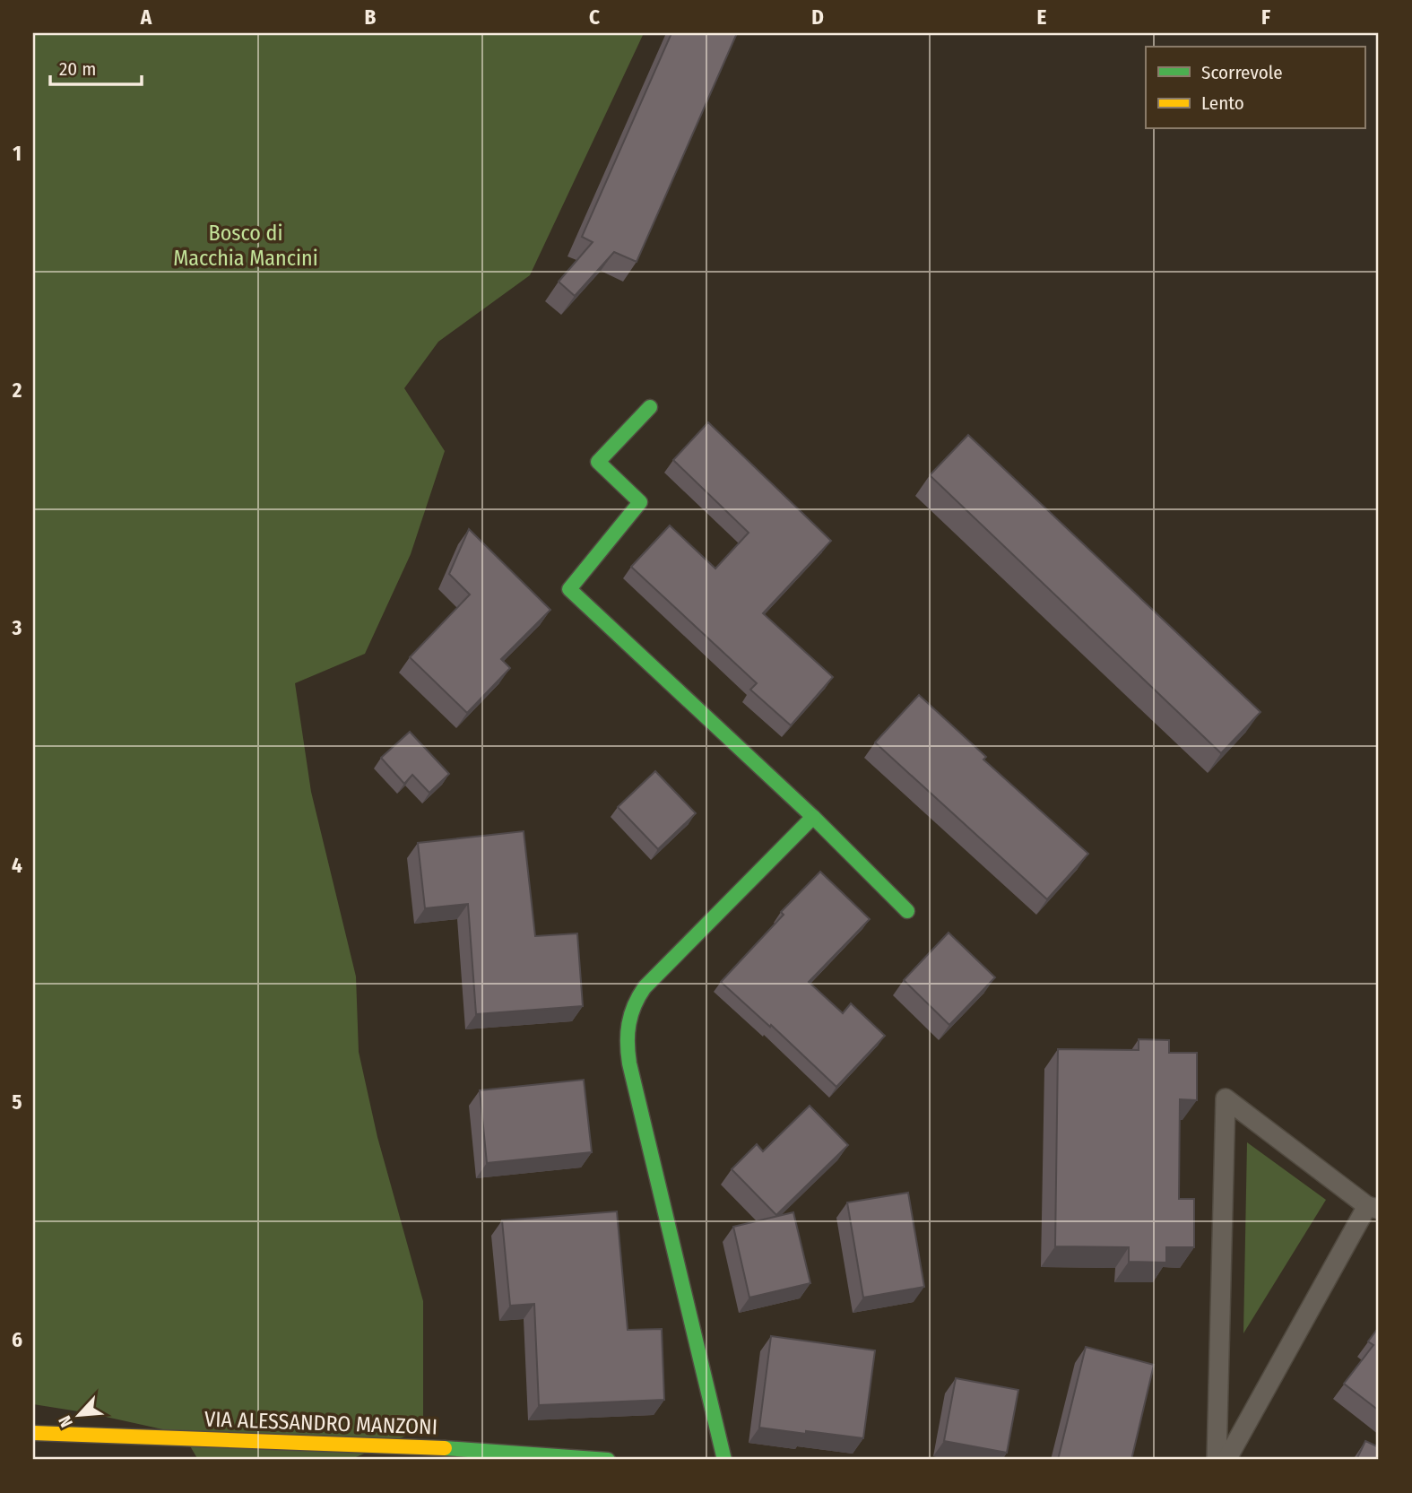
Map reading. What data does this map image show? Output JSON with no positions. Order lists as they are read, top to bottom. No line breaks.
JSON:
{"streets":{"street":["VIA ALESSANDRO MANZONI"]},"parks":["Bosco di Macchia Mancini"],"legend":["Scorrevole","Lento"],"scale_bar":"20 m","north":"bottom left","grid":{"columns":["A","B","C","D","E","F"],"rows":["1","2","3","4","5","6"]}}
